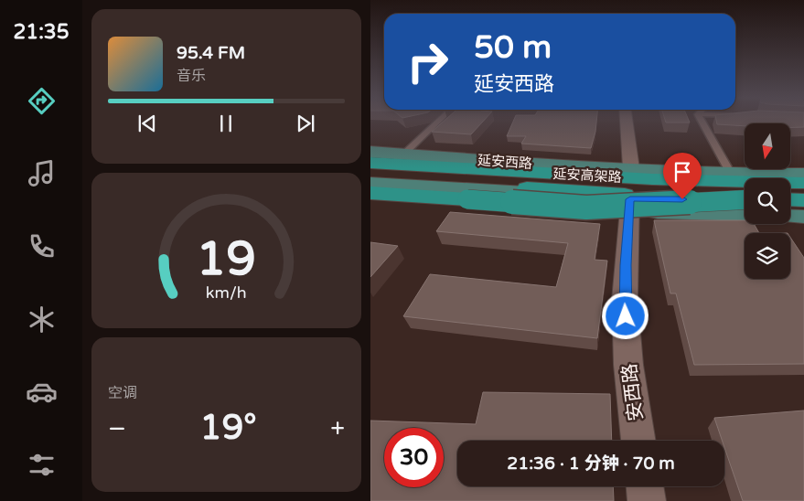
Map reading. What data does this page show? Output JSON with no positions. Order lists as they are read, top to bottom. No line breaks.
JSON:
{"streets":{"highway":["延安高架路"],"main road":["延安西路"],"street":["安西路"]},"crossings":[["延安西路","安西路"]],"north":"bottom","page":{"tabs":"21:35","turn":["50 m","延安西路"],"song":["95.4 FM","音乐"],"tile":"空调","heat":["−","19°","+"],"limit":"30","trip":"21:36 · 1 分钟 · 70 m","gauge":["19","km/h"]}}
